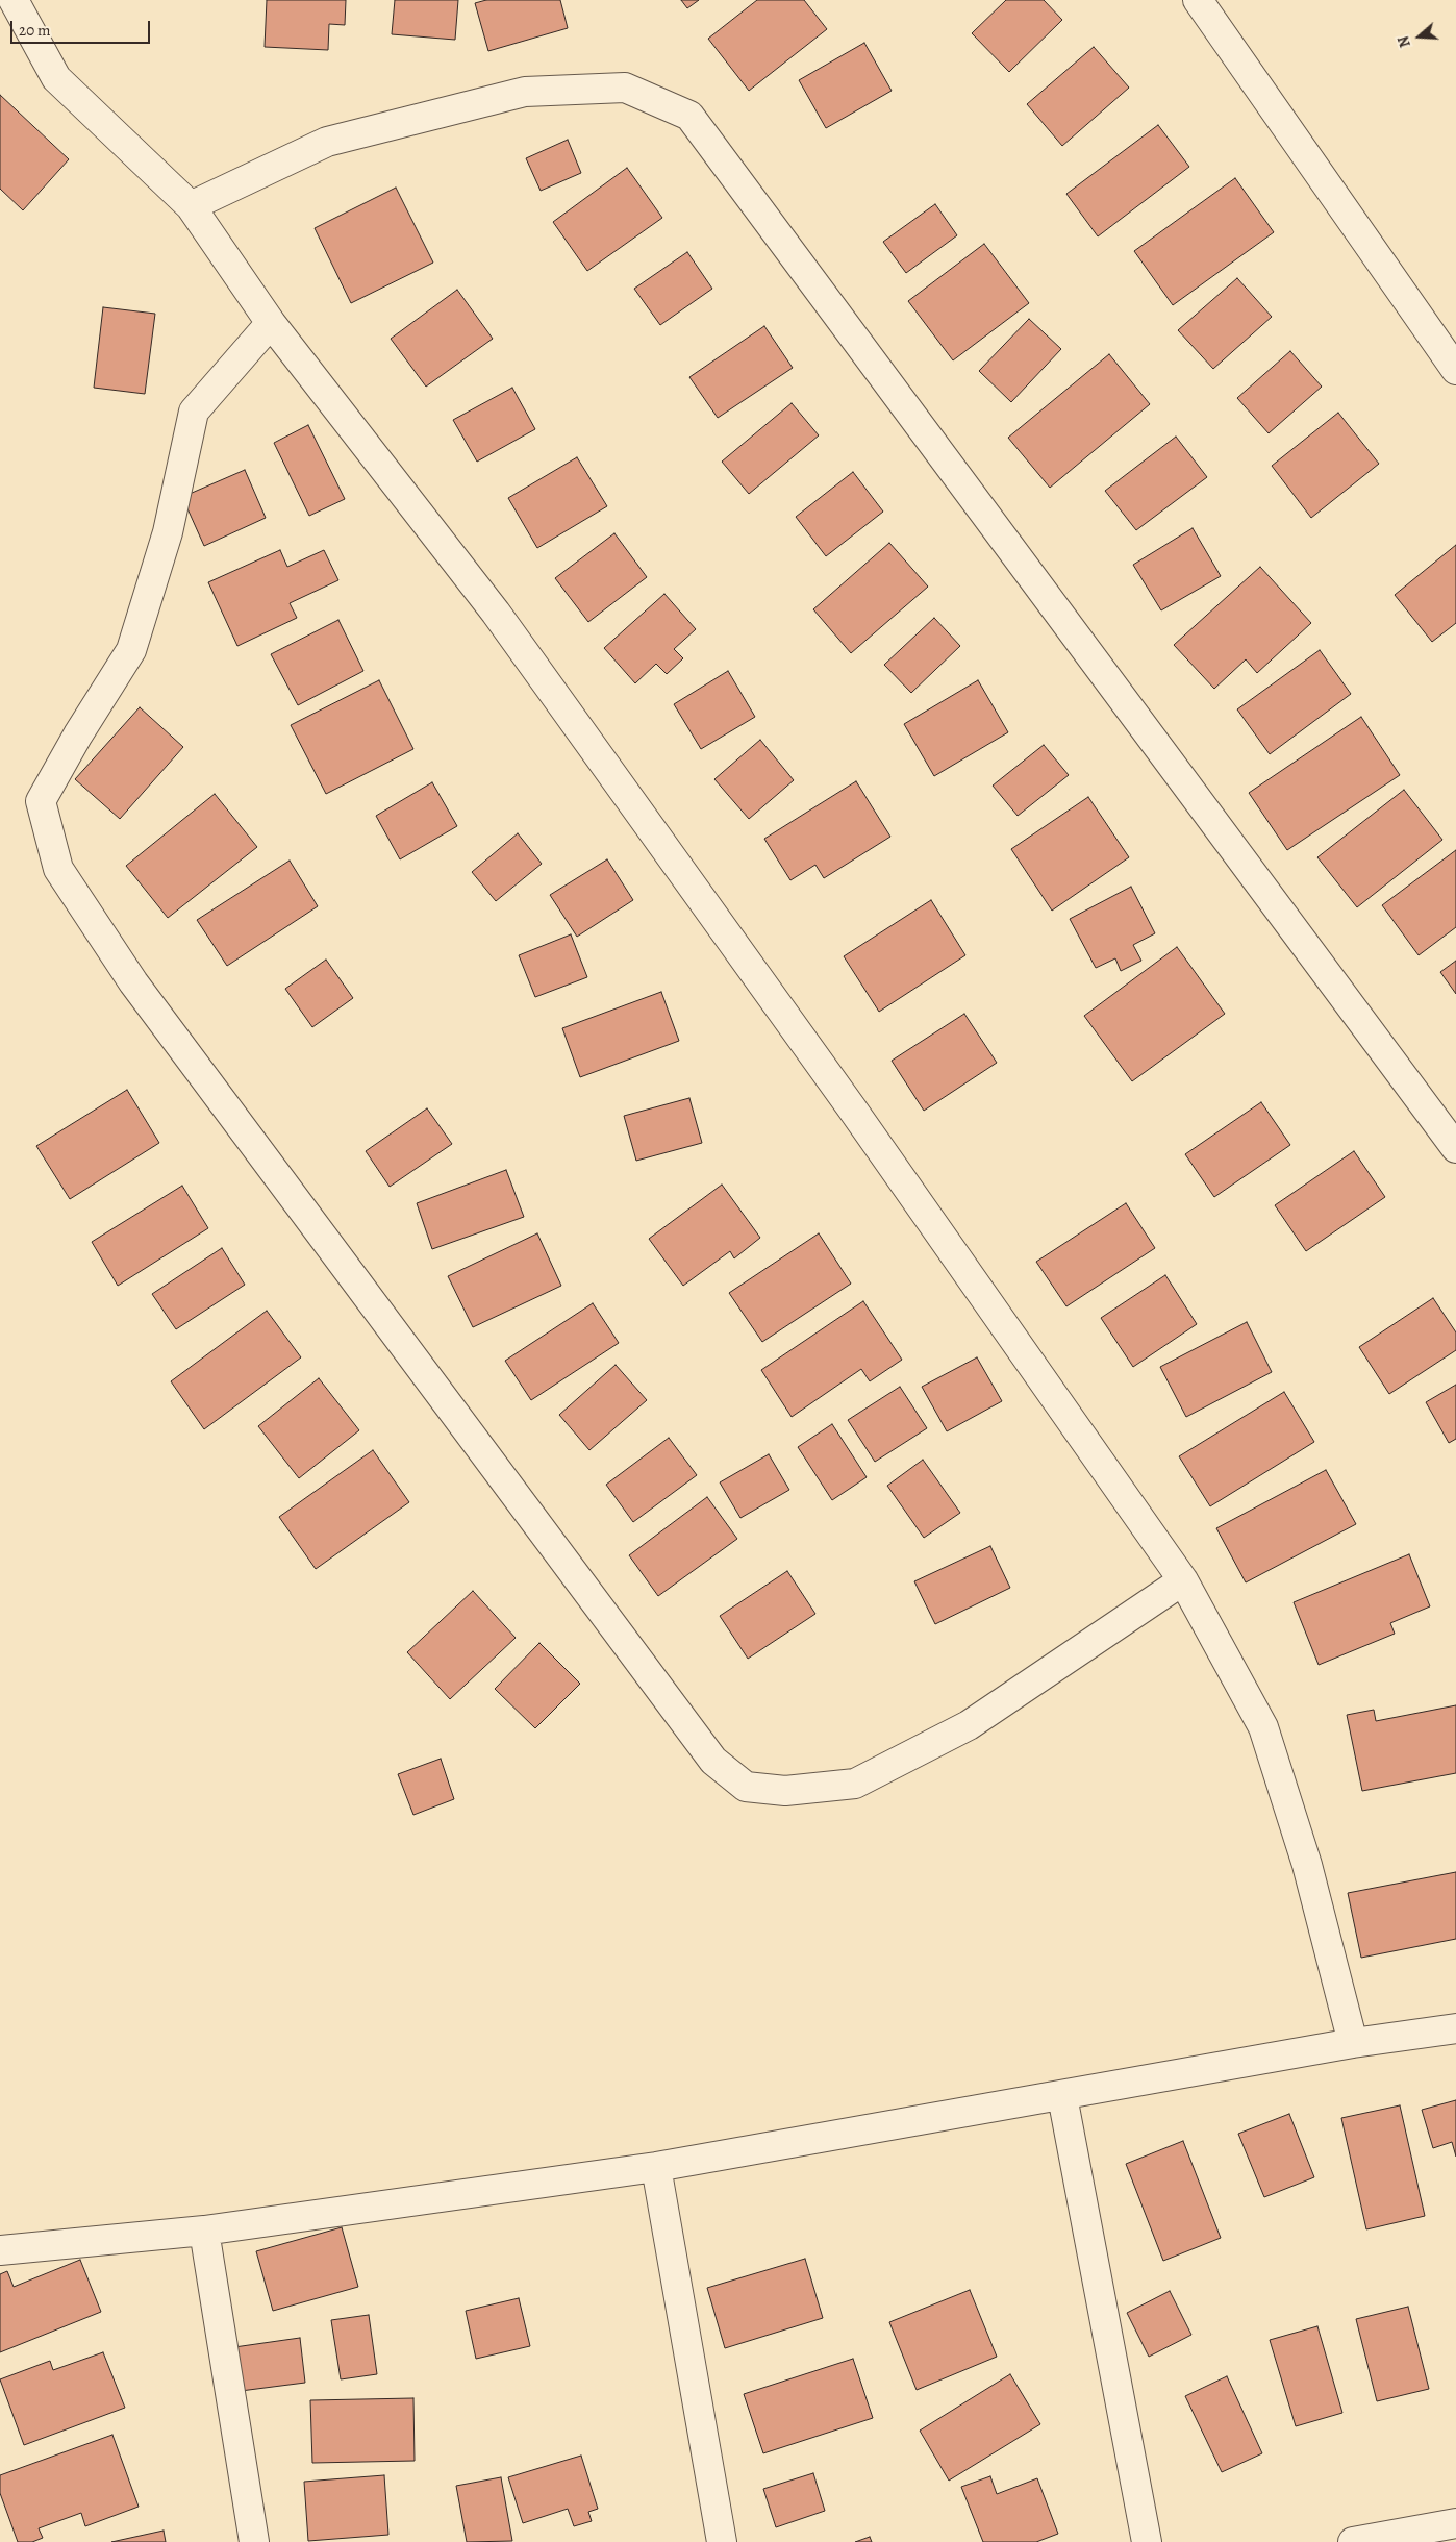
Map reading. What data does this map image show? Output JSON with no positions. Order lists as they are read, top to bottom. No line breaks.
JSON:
{"scale_bar":"20 m","north":"left"}
